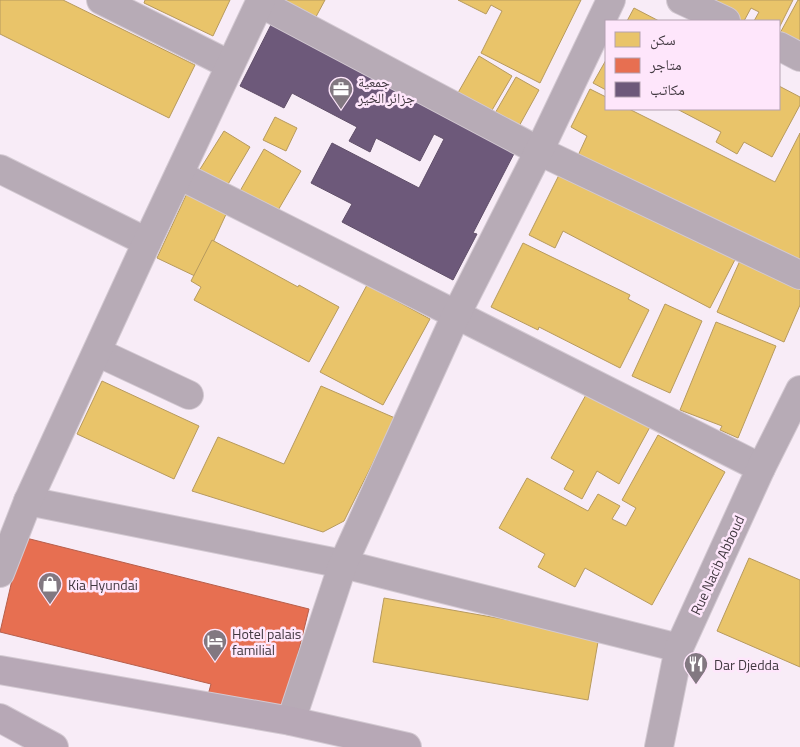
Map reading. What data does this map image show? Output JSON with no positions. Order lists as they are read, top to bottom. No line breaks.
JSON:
{"streets":{"street":["Rue Nacib Abboud"]},"places":{"office":["جمعية جزائر الخير"],"shop":["Kia Hyundai"],"hotel":["Hotel palais familial"],"restaurant":["Dar Djedda"]},"legend":["سكن","متاجر","مكاتب"]}
